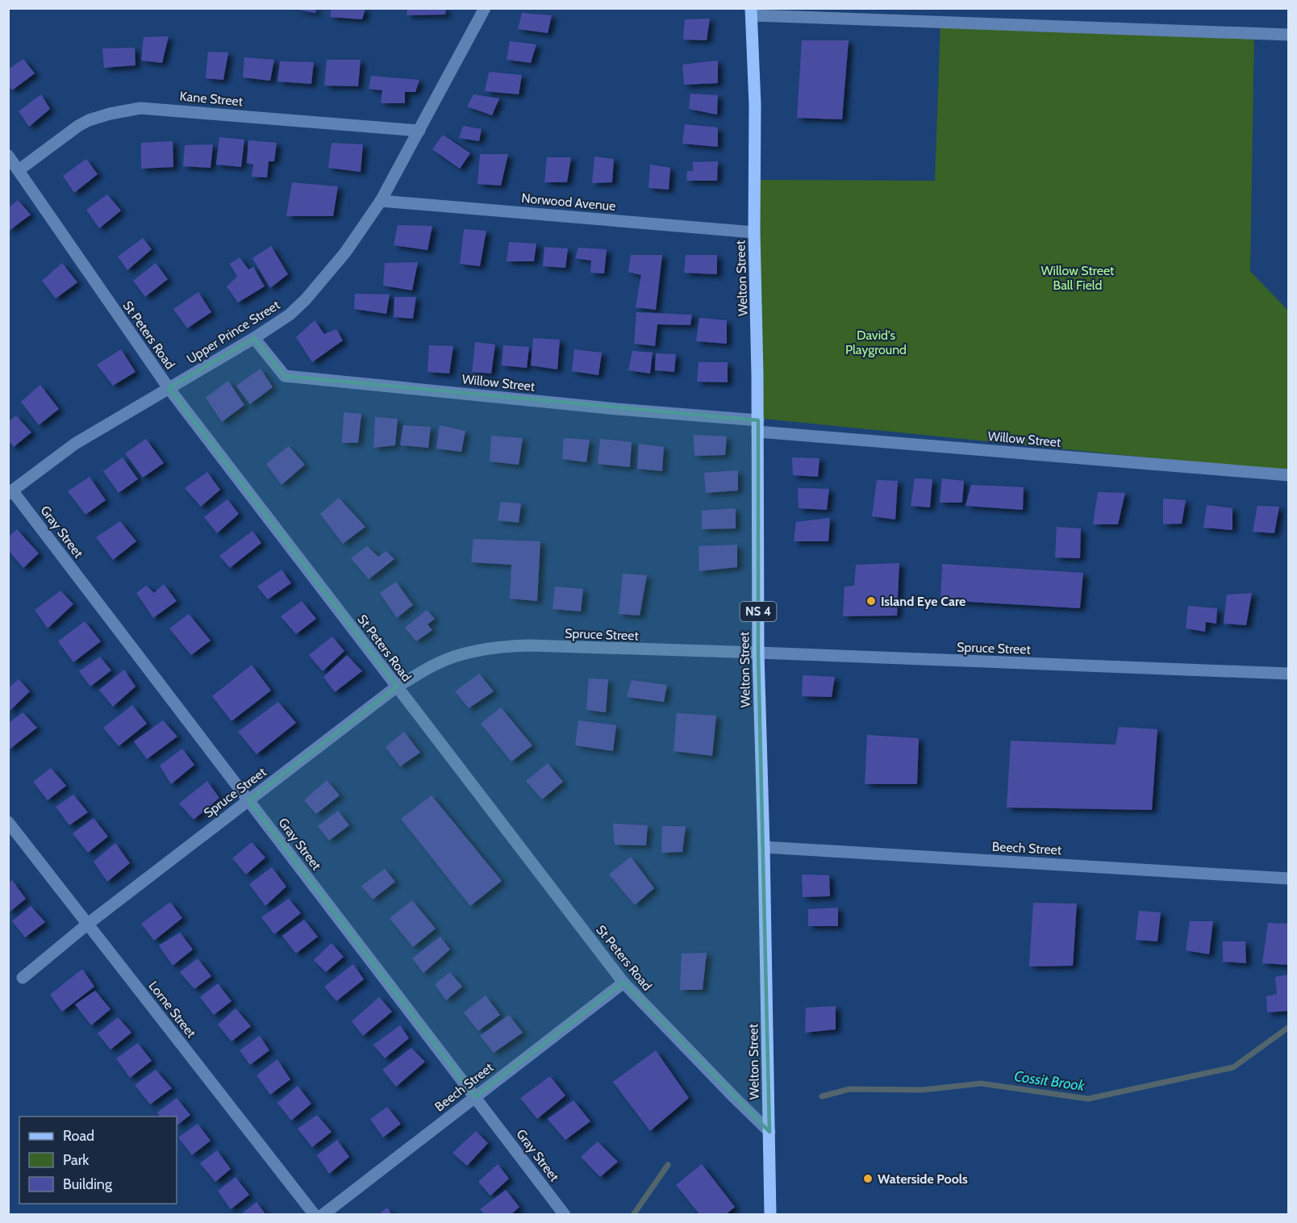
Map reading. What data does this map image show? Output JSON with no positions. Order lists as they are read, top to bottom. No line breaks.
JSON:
{"streets":{"main road":["Welton Street","NS 4"],"street":["Kane Street","Norwood Avenue","Upper Prince Street","St Peters Road","Willow Street","Gray Street","Spruce Street","Beech Street","Lorne Street"]},"crossings":[["Kane Street","Upper Prince Street"],["Kane Street","St Peters Road"],["Norwood Avenue","Welton Street"],["Norwood Avenue","Upper Prince Street"],["Welton Street","St Peters Road"],["Welton Street","Willow Street"],["Welton Street","Spruce Street"],["Welton Street","Beech Street"],["Upper Prince Street","St Peters Road"],["Upper Prince Street","Willow Street"],["Upper Prince Street","Gray Street"],["St Peters Road","Spruce Street"],["St Peters Road","Beech Street"],["Gray Street","Spruce Street"],["Gray Street","Beech Street"],["Spruce Street","Lorne Street"]],"water":["Cossit Brook"],"parks":["Willow Street Ball Field","David's Playground"],"places":["Island Eye Care","Waterside Pools"],"legend":["Road","Park","Building"]}
